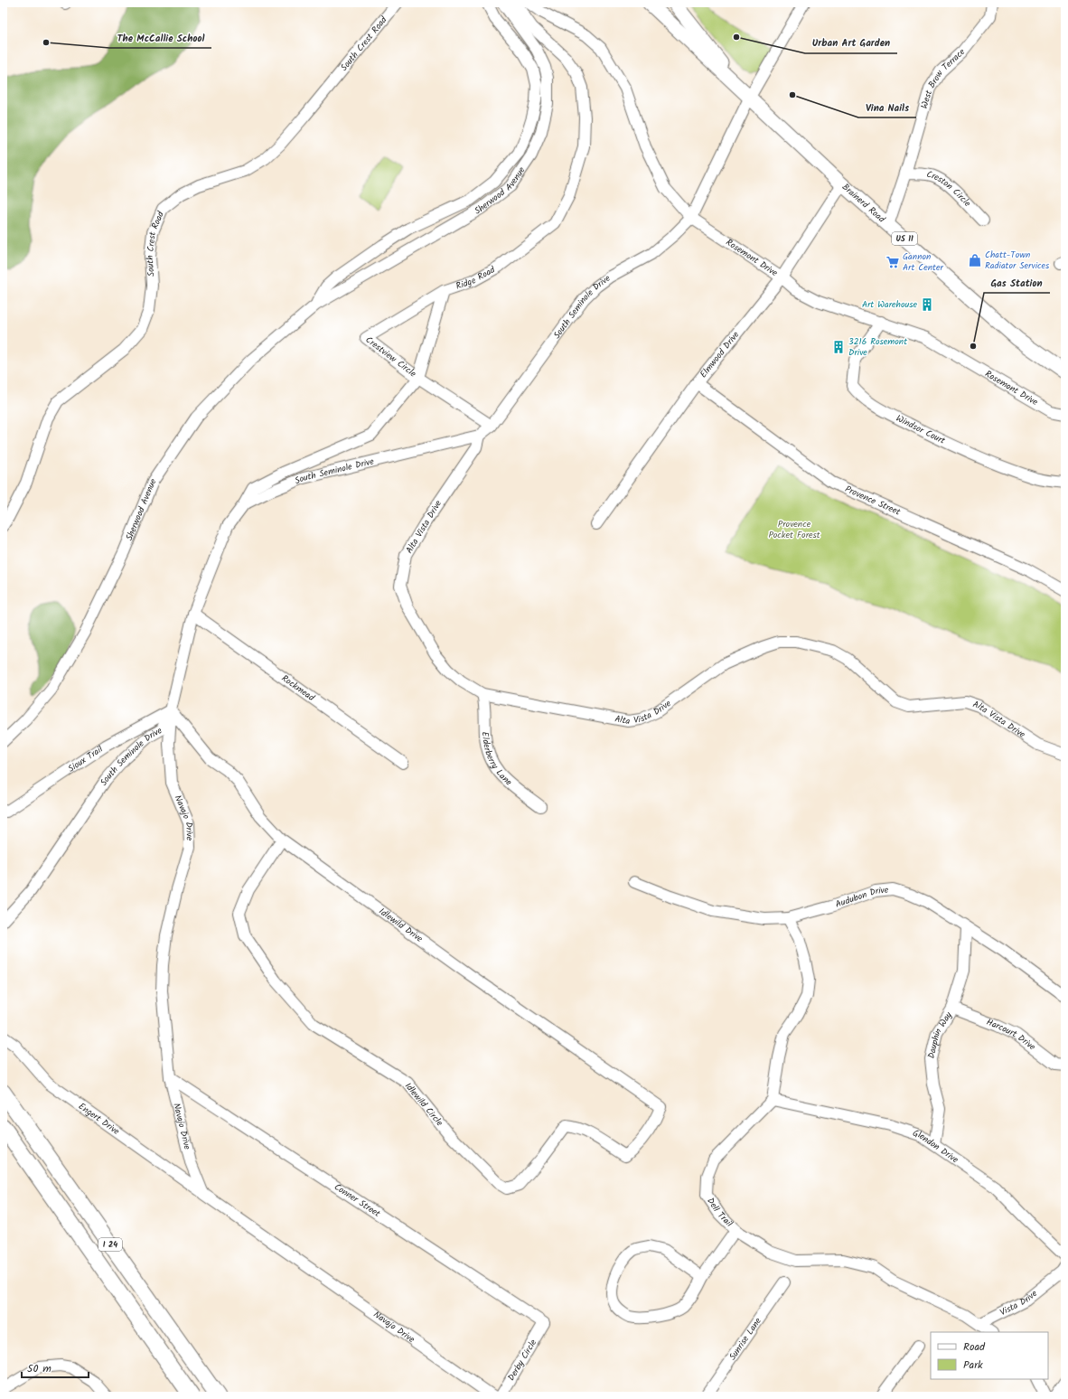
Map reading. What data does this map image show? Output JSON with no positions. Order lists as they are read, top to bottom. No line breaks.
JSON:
{"streets":{"highway":["I 24"],"main road":["Brainerd Road","US 11"],"street":["South Crest Road","West Brow Terrace","Sherwood Avenue","Creston Circle","Rosemont Drive","Ridge Road","South Seminole Drive","Elmwood Drive","Crestview Circle","Windsor Court","Provence Street","Alta Vista Drive","Rockmead","Elderberry Lane","Sioux Trail","Navajo Drive","Audubon Drive","Idlewild Drive","Harcourt Drive","Dauphin Way","Idlewild Circle","Engert Drive","Glendon Drive","Conner Street","Dell Trail","Vista Drive","Sunrise Lane","Derby Circle"]},"crossings":[["West Brow Terrace","Creston Circle"],["West Brow Terrace","Brainerd Road"],["Brainerd Road","South Seminole Drive"],["Brainerd Road","Elmwood Drive"],["Rosemont Drive","South Seminole Drive"],["Rosemont Drive","Elmwood Drive"],["Rosemont Drive","Windsor Court"],["Ridge Road","Crestview Circle"],["South Seminole Drive","Crestview Circle"],["South Seminole Drive","Alta Vista Drive"],["South Seminole Drive","Rockmead"],["South Seminole Drive","Sioux Trail"],["South Seminole Drive","Navajo Drive"],["South Seminole Drive","Idlewild Drive"],["Elmwood Drive","Provence Street"],["Alta Vista Drive","Elderberry Lane"],["Sioux Trail","Navajo Drive"],["Sioux Trail","Idlewild Drive"],["Navajo Drive","Idlewild Drive"],["Navajo Drive","Engert Drive"],["Navajo Drive","Conner Street"],["Audubon Drive","Dauphin Way"],["Idlewild Drive","Idlewild Circle"],["Harcourt Drive","Dauphin Way"],["Dauphin Way","Glendon Drive"],["Glendon Drive","Dell Trail"],["Conner Street","Derby Circle"],["Dell Trail","Vista Drive"]],"parks":["Provence Pocket Forest"],"places":{"other":["Urban Art Garden","The McCallie School","Vina Nails","Gas Station"],"shop":["Chatt-Town Radiator Services"],"supermarket":["Gannon Art Center"],"building":["Art Warehouse","3216 Rosemont Drive"]},"legend":["Road","Park"],"scale_bar":"50 m"}
